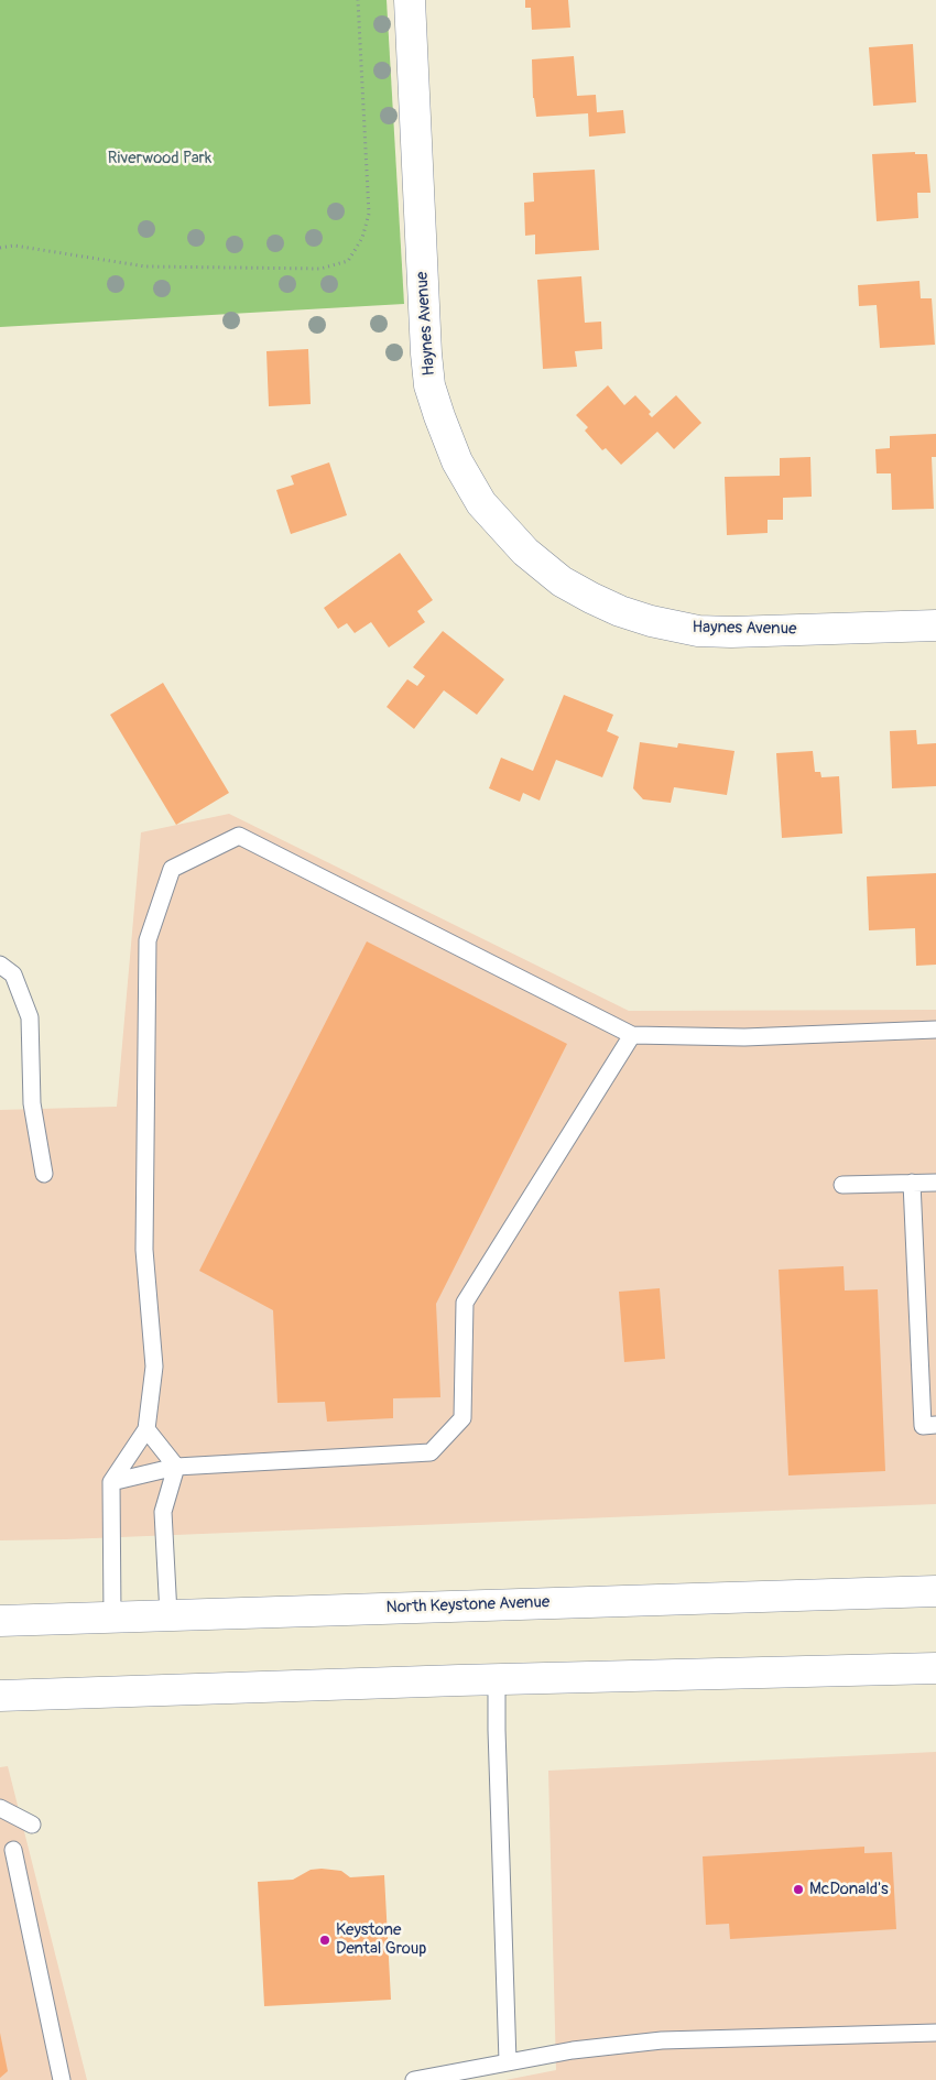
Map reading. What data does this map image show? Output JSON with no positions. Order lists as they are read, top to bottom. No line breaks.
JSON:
{"streets":{"main road":["Haynes Avenue","North Keystone Avenue"]},"parks":["Riverwood Park"],"places":["McDonald's","Keystone Dental Group"]}
